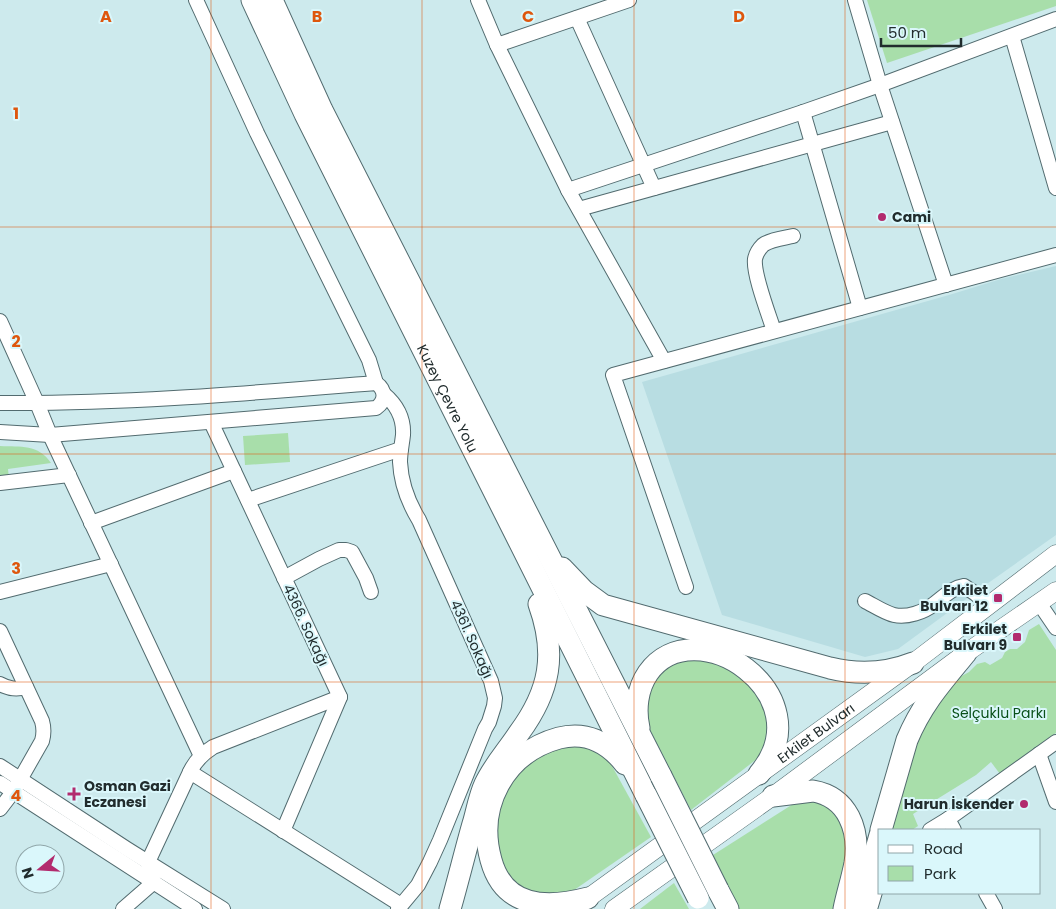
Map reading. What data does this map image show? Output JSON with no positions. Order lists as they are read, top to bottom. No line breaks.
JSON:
{"streets":{"highway":["Kuzey Çevre Yolu"],"main road":["Erkilet Bulvarı"],"street":["4366. Sokağı","4361. Sokağı"]},"parks":["Selçuklu Parkı"],"places":{"other":["Cami","Harun İskender"],"transit":["Erkilet Bulvarı 12","Erkilet Bulvarı 9"],"health":["Osman Gazi Eczanesi"]},"legend":["Road","Park"],"scale_bar":"50 m","north":"left","grid":{"columns":["A","B","C","D"],"rows":["1","2","3","4"]}}
